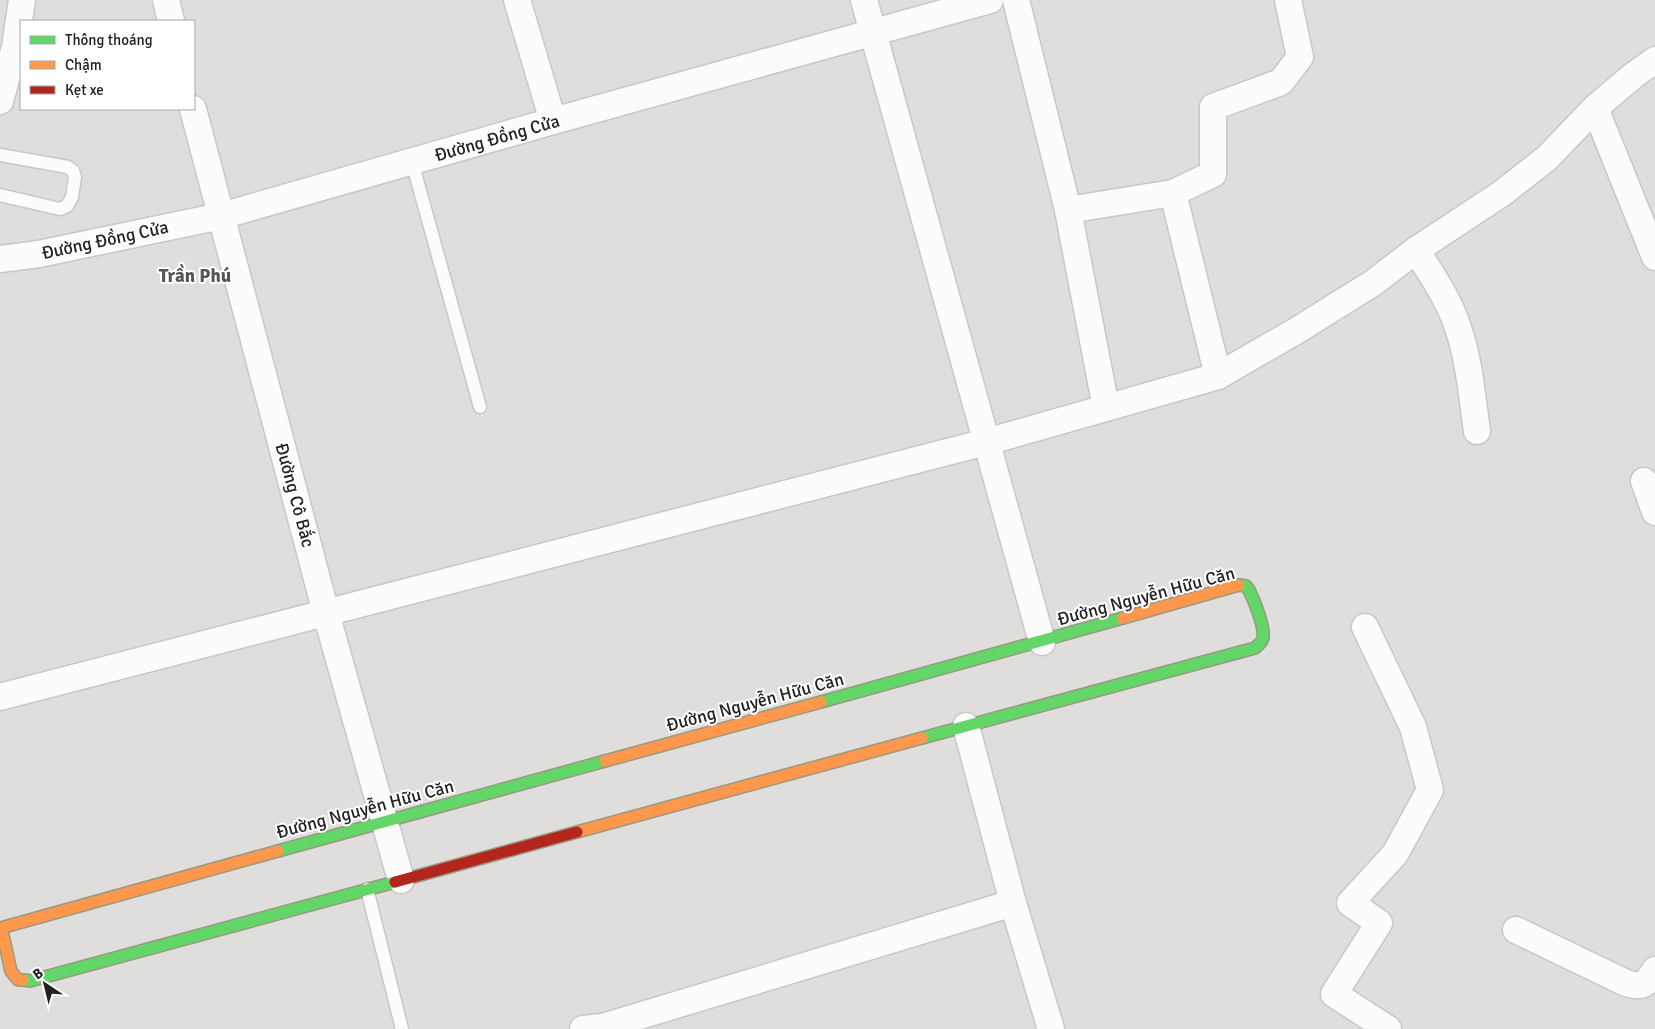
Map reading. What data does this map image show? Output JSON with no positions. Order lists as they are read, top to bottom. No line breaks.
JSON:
{"streets":{"street":["Đường Đồng Cửa","Đường Cô Bắc","Đường Nguyễn Hữu Căn"]},"crossings":[["Đường Đồng Cửa","Đường Cô Bắc"],["Đường Cô Bắc","Đường Nguyễn Hữu Căn"]],"districts":["Trần Phú"],"legend":["Thông thoáng","Chậm","Kẹt xe"],"north":"top left"}
